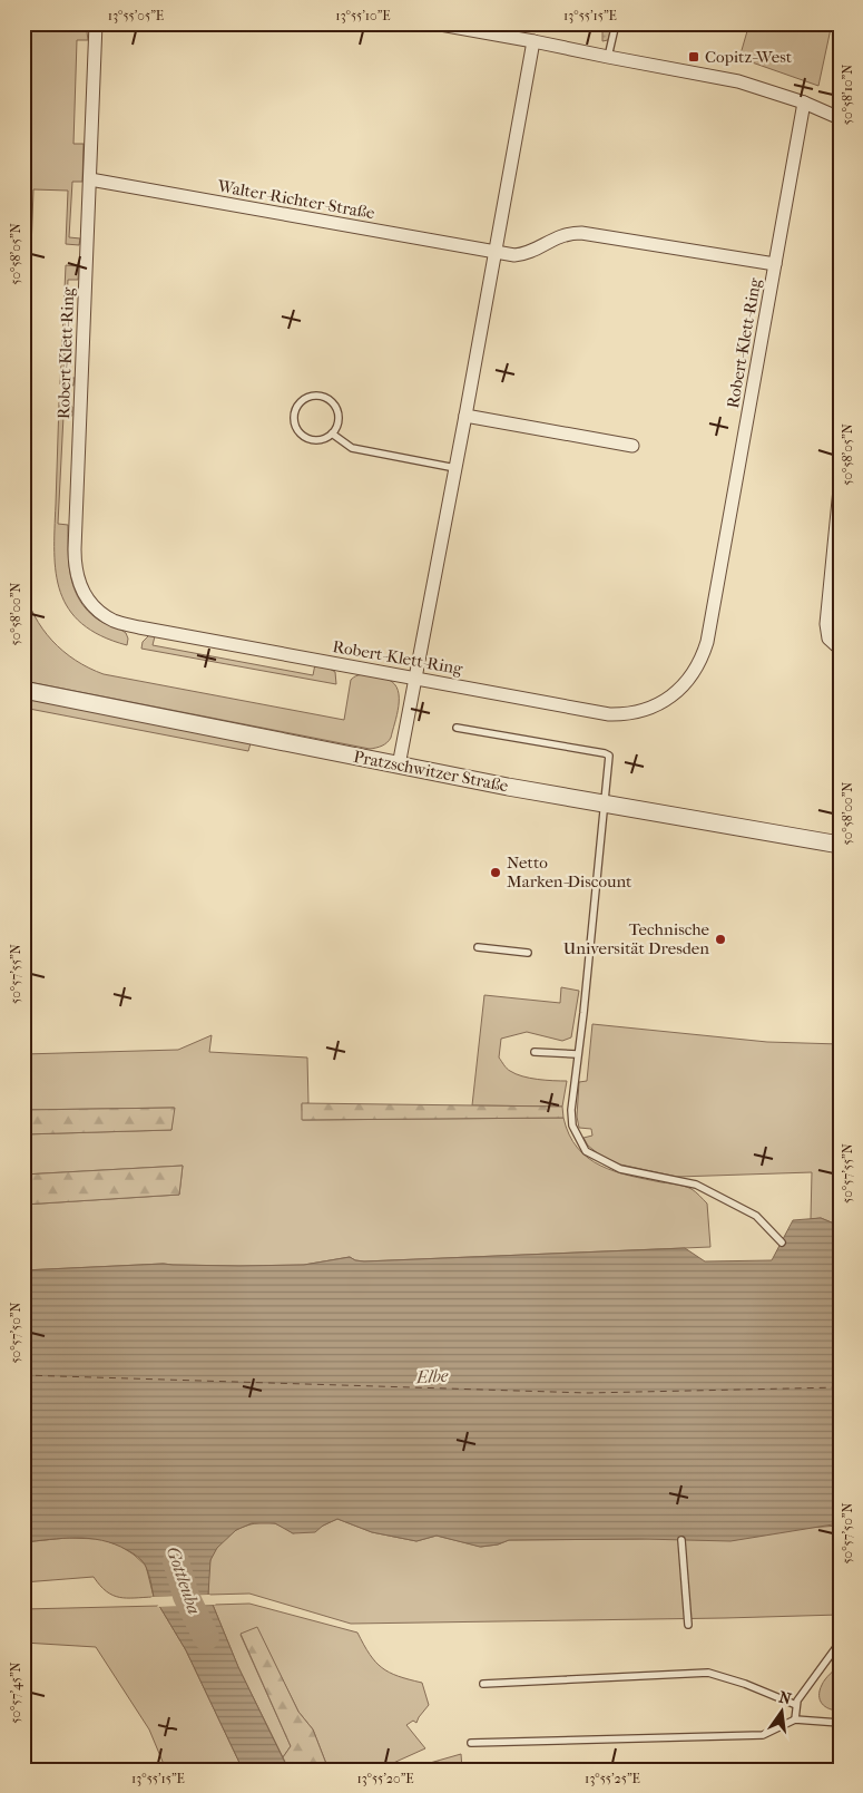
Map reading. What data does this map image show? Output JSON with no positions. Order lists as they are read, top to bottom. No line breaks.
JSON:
{"streets":{"street":["Walter-Richter-Straße","Robert-Klett-Ring","Pratzschwitzer Straße"]},"crossings":[["Walter-Richter-Straße","Robert-Klett-Ring"]],"water":["Elbe","Gottleuba"],"places":{"transit":["Copitz-West"],"other":["Netto Marken-Discount","Technische Universität Dresden"]},"north":"top","coordinates":["13°55'05\"E","13°55'10\"E","13°55'15\"E","50°58'10\"N","50°58'05\"N","50°58'00\"N","50°57'55\"N","50°57'50\"N","50°57'45\"N","13°55'20\"E","13°55'25\"E"]}
